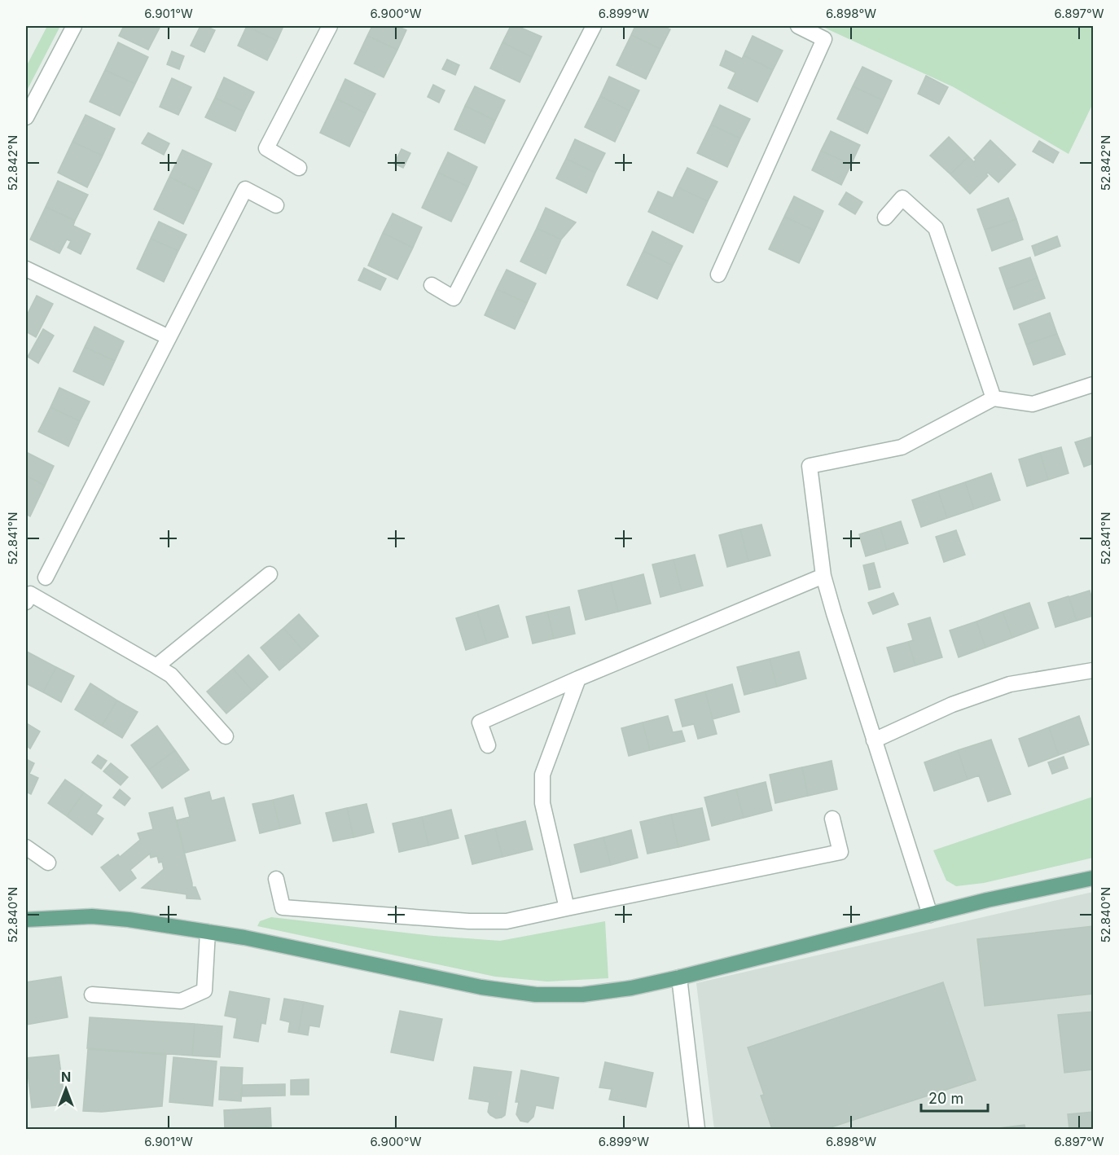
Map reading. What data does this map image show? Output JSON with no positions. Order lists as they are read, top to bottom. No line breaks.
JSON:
{"scale_bar":"20 m","north":"top","coordinates":["6.901°W","6.900°W","6.899°W","6.898°W","6.897°W","52.842°N","52.841°N","52.840°N"]}
